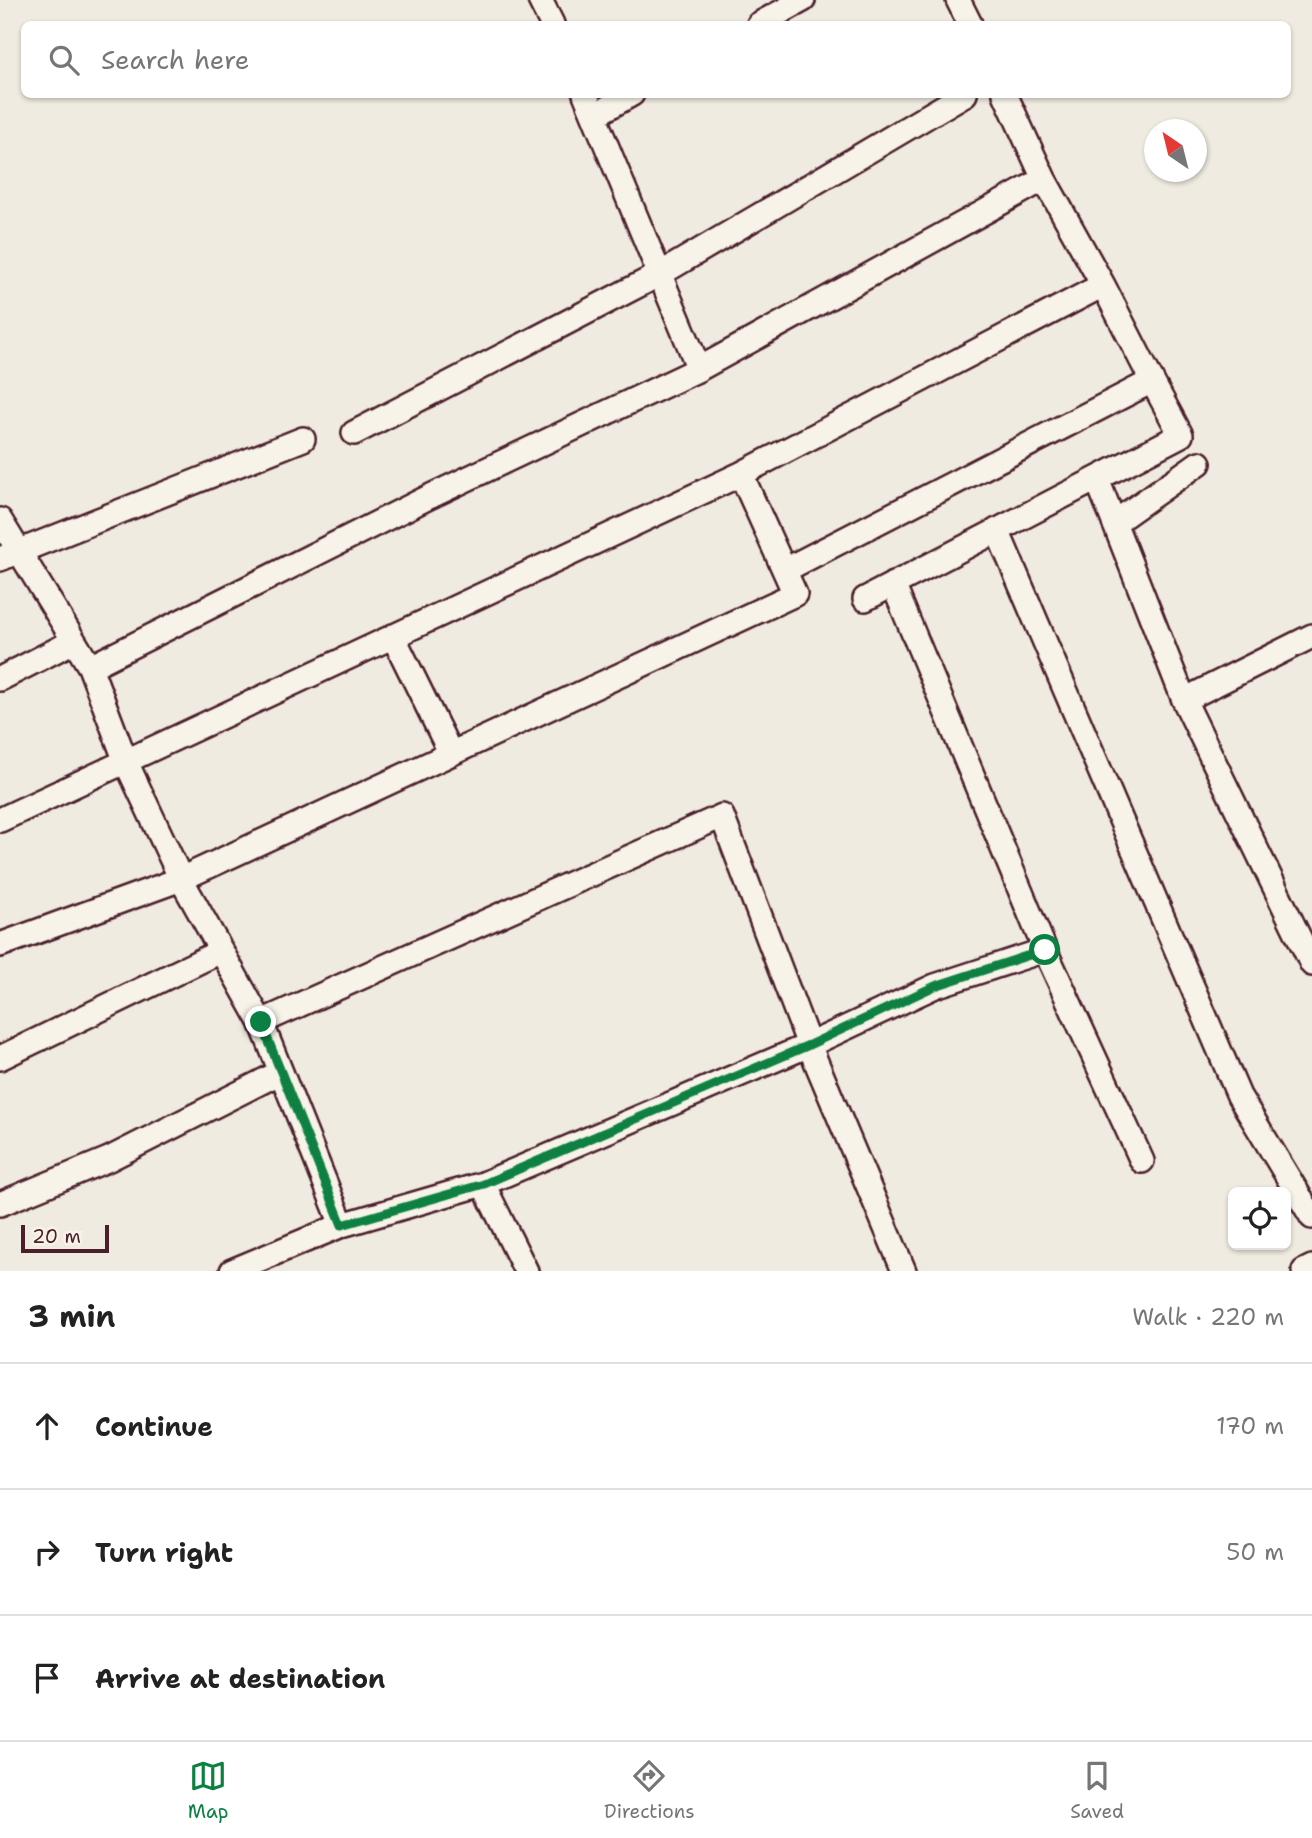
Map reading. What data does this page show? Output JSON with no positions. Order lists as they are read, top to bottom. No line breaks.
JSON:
{"scale_bar":"20 m","north":"top left","page":{"search":"Search here","scale":"20 m","heading":["3 min","Walk · 220 m"],"list":[["Continue","170 m"],["Turn right","50 m"],"Arrive at destination"],"nav":["Map","Directions","Saved"]}}
